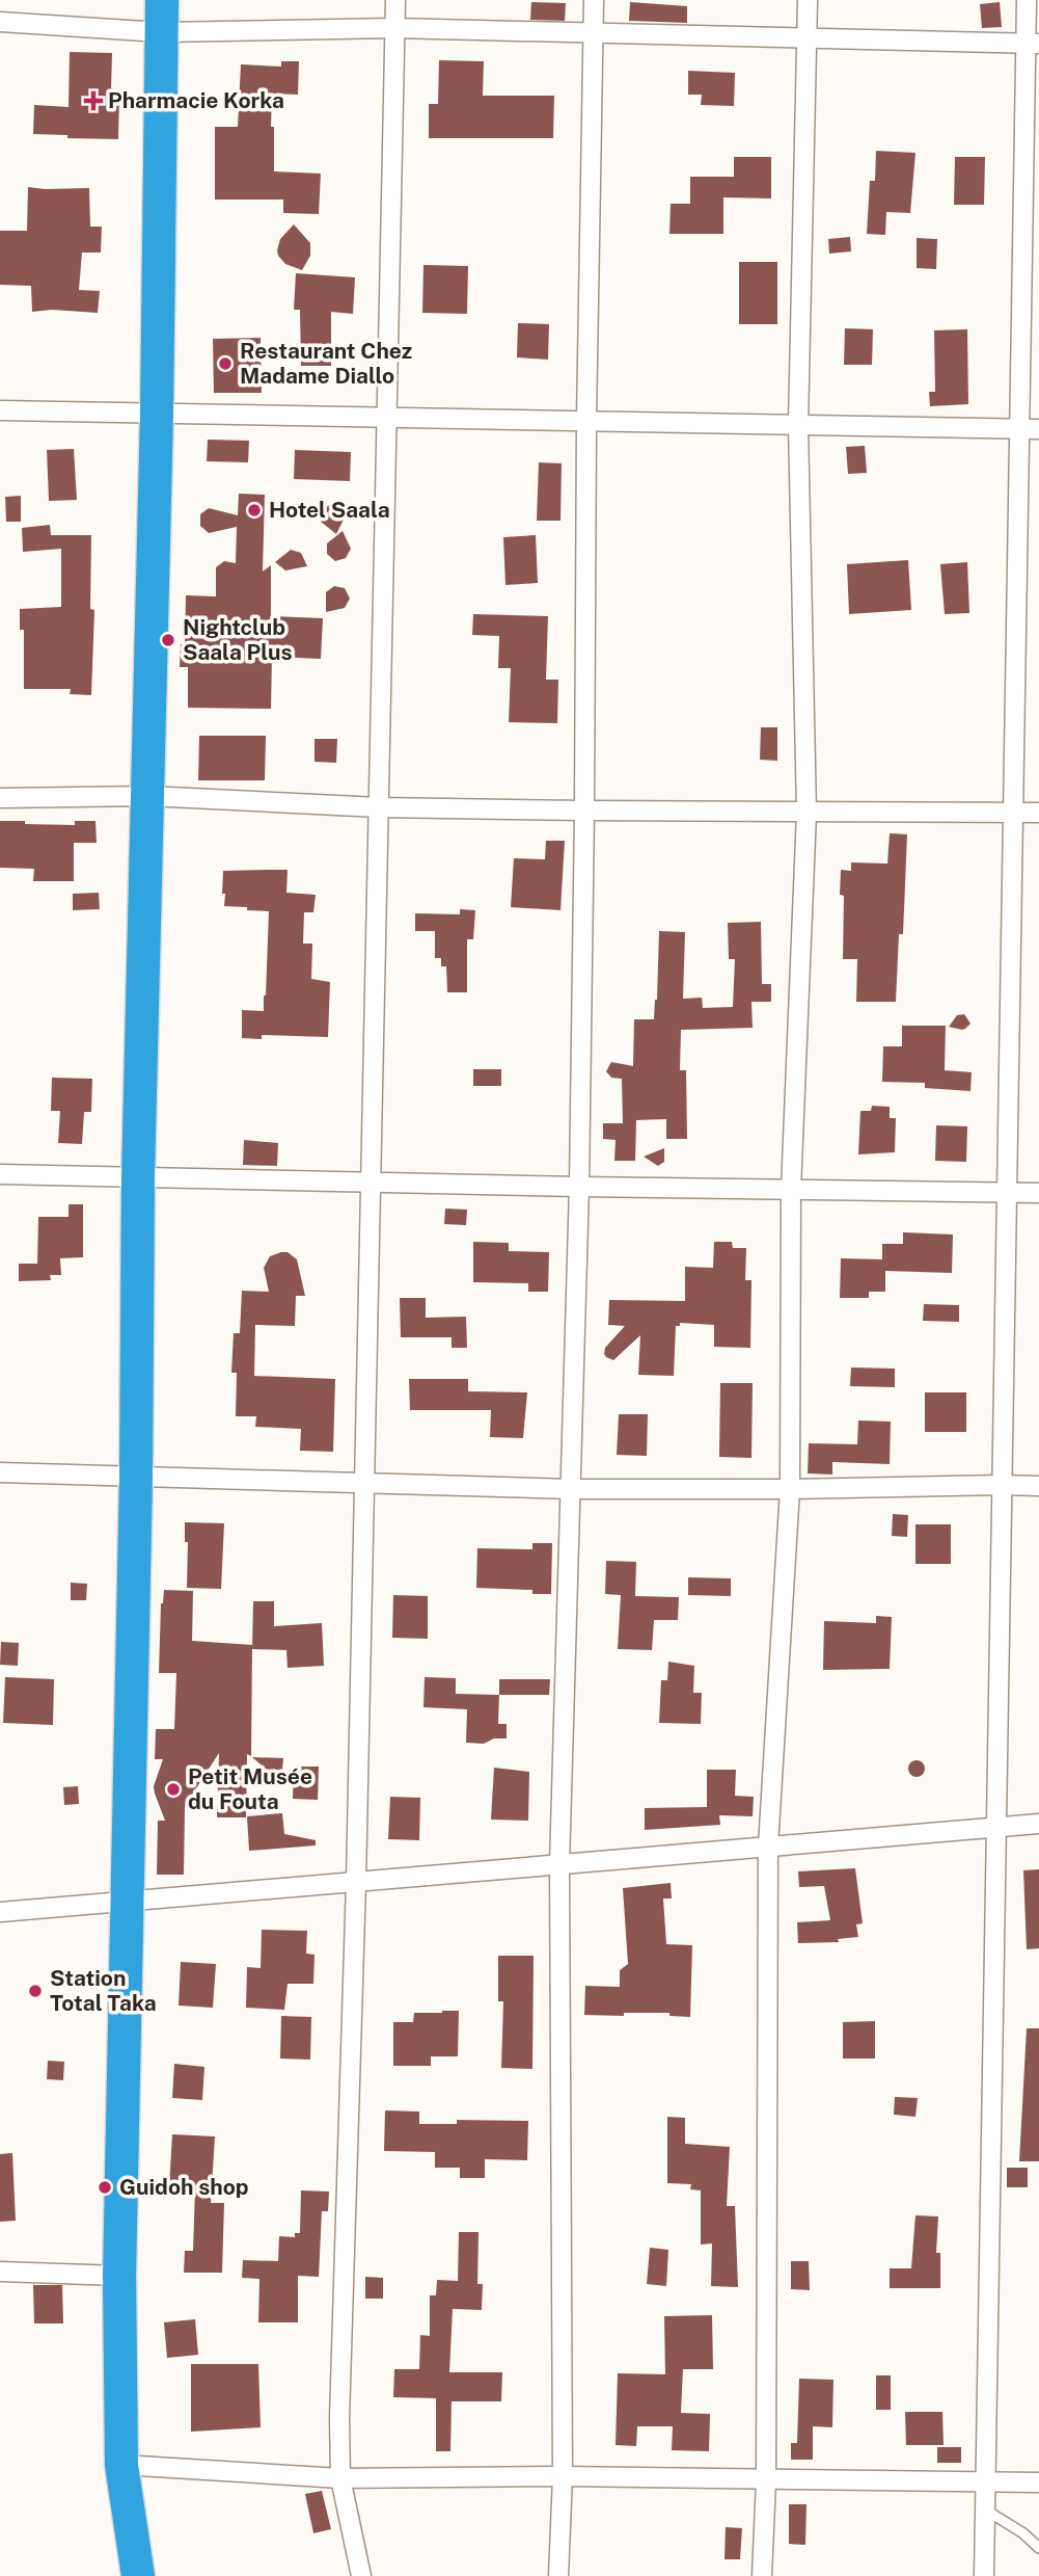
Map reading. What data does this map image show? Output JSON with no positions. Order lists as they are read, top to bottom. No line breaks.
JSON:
{"places":{"health":["Pharmacie Korka"],"other":["Restaurant Chez Madame Diallo","Hotel Saala","Nightclub Saala Plus","Petit Musée du Fouta","Station Total Taka","Guidoh shop"]}}
